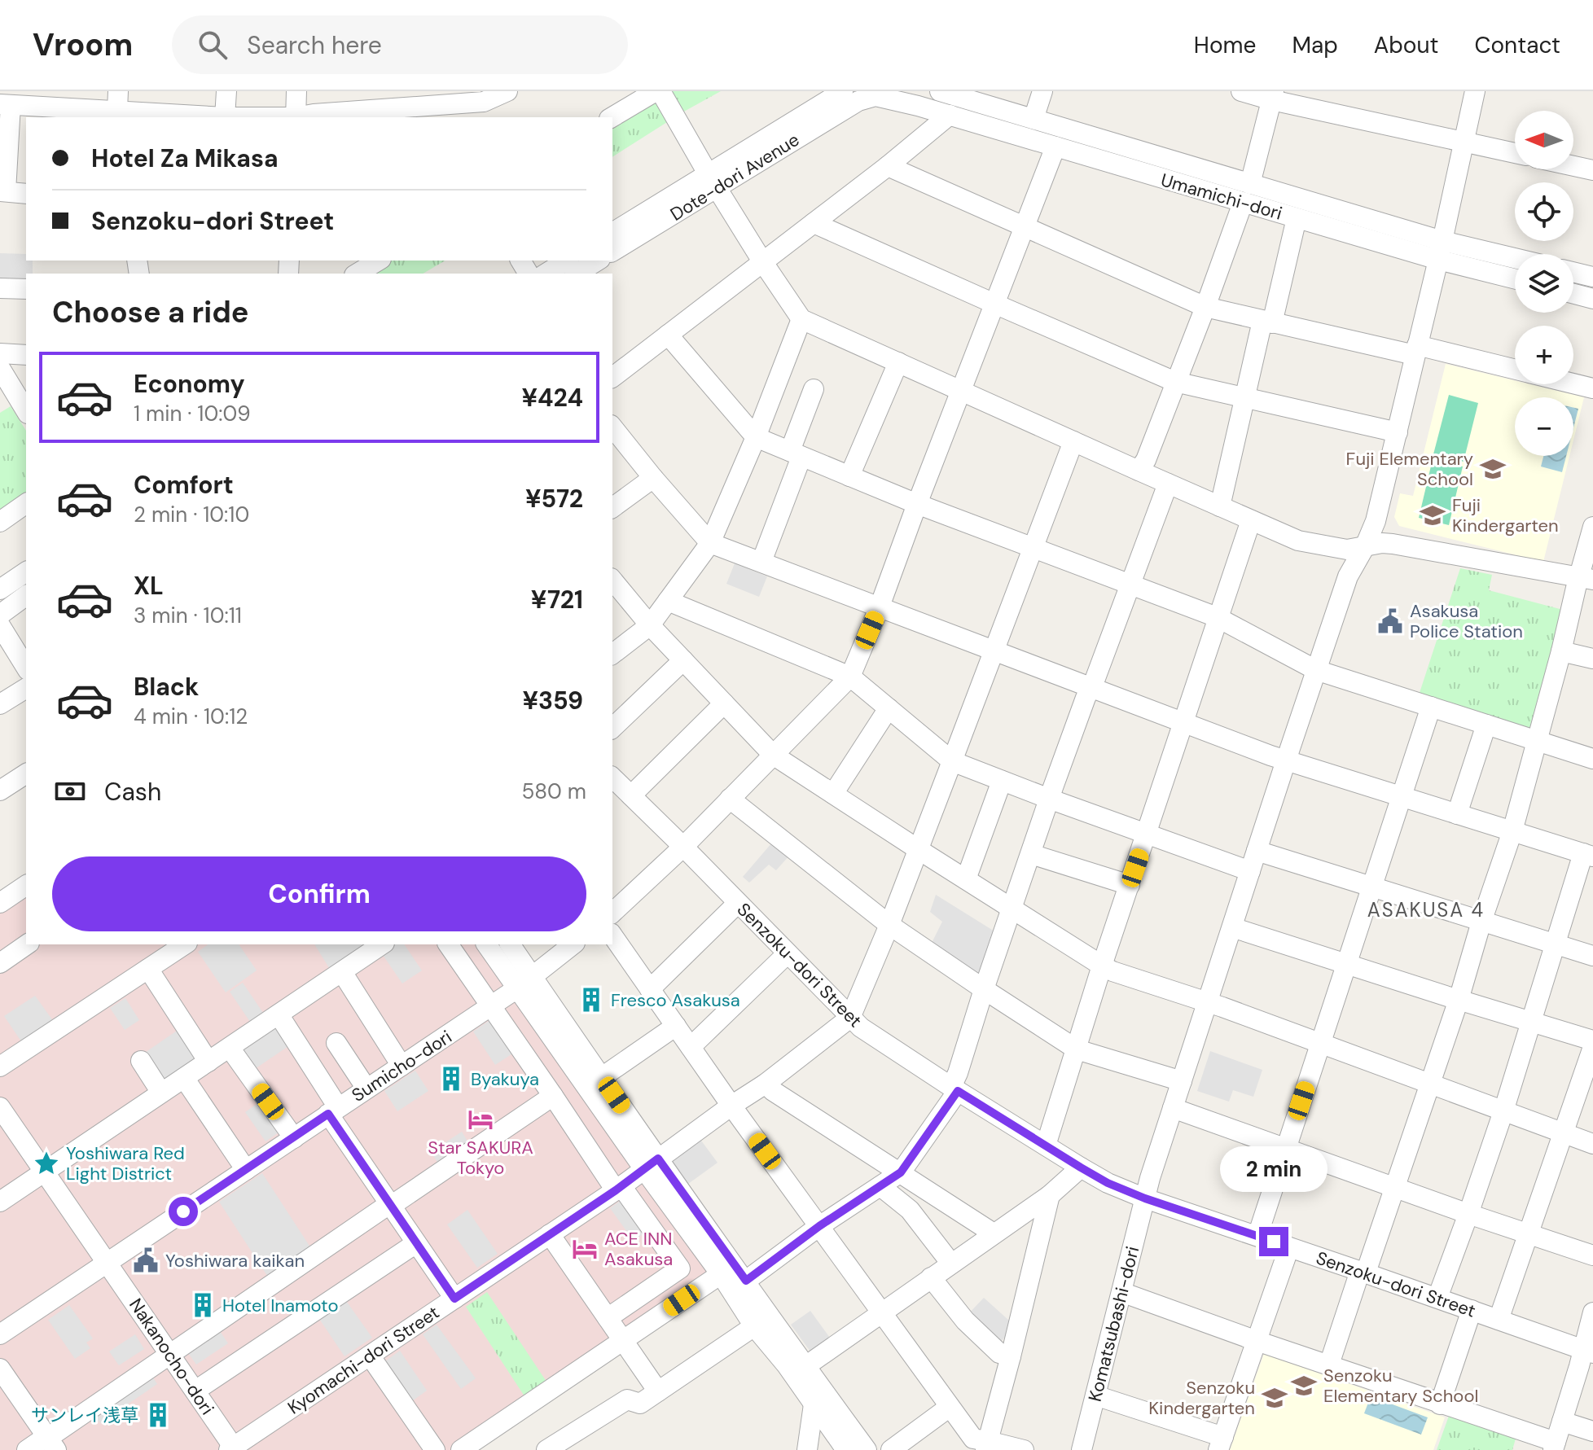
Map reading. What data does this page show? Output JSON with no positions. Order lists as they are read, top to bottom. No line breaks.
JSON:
{"streets":{"street":["Dote-dori Avenue","Umamichi-dori","Senzoku-dori Street","Sumicho-dori","Komatsubashi-dori","Nakanocho-dori","Kyomachi-dori Street"]},"crossings":[["Dote-dori Avenue","Umamichi-dori"],["Umamichi-dori","Komatsubashi-dori"],["Senzoku-dori Street","Komatsubashi-dori"],["Senzoku-dori Street","Kyomachi-dori Street"],["Sumicho-dori","Nakanocho-dori"],["Nakanocho-dori","Kyomachi-dori Street"]],"districts":["ASAKUSA 4"],"places":{"school or university":["Fuji Elementary School","Fuji Kindergarten","Senzoku Elementary School","Senzoku Kindergarten"],"public building":["Asakusa Police Station","Yoshiwara kaikan"],"building":["Fresco Asakusa","Byakuya","Hotel Inamoto","サンレイ浅草"],"hotel":["Star SAKURA Tokyo","ACE INN Asakusa"],"place":["Yoshiwara Red Light District"]},"north":"left","page":{"header":"Vroom","search":"Search here","nav":["Home","Map","About","Contact"],"map_buttons":["+","−"],"banner":["Hotel Za Mikasa","Senzoku-dori Street"],"heading":"Choose a ride","list":[{"name":"Economy","note":"1 min · 10:09","value":"¥424"},{"name":"Comfort","note":"2 min · 10:10","value":"¥572"},{"name":"XL","note":"3 min · 10:11","value":"¥721"},{"name":"Black","note":"4 min · 10:12","value":"¥359"}],"pay":["Cash","580 m"],"buttons":"Confirm","bubble":"2 min"}}
